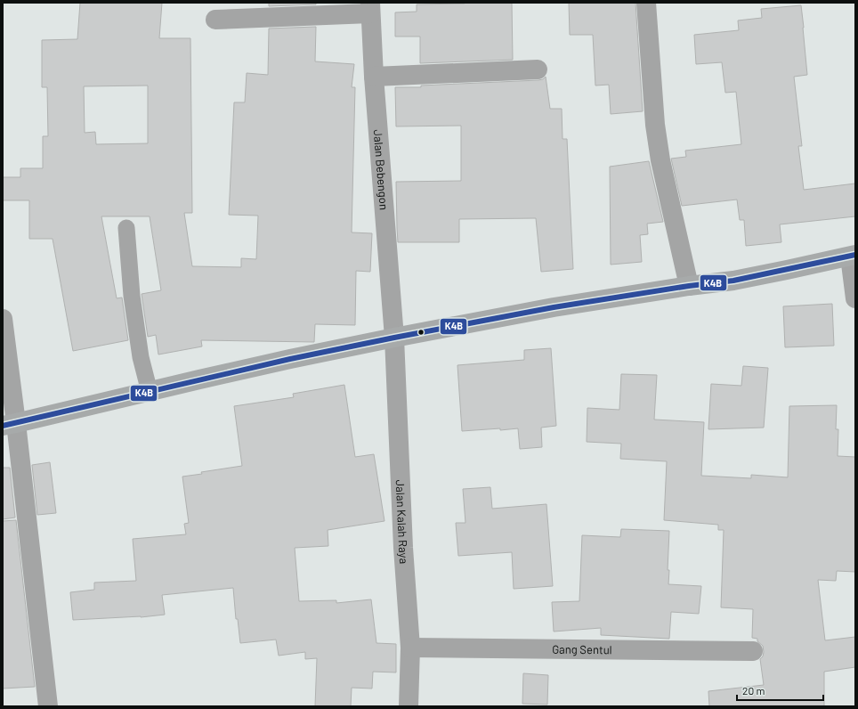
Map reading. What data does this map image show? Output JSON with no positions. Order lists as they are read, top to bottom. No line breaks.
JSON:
{"streets":{"street":["Jalan Bebengon","Jalan Kalah Raya","Gang Sentul"]},"crossings":[["Jalan Bebengon","Jalan Kalah Raya"],["Jalan Kalah Raya","Gang Sentul"]],"lines":["transit line K4B"],"scale_bar":"20 m"}
